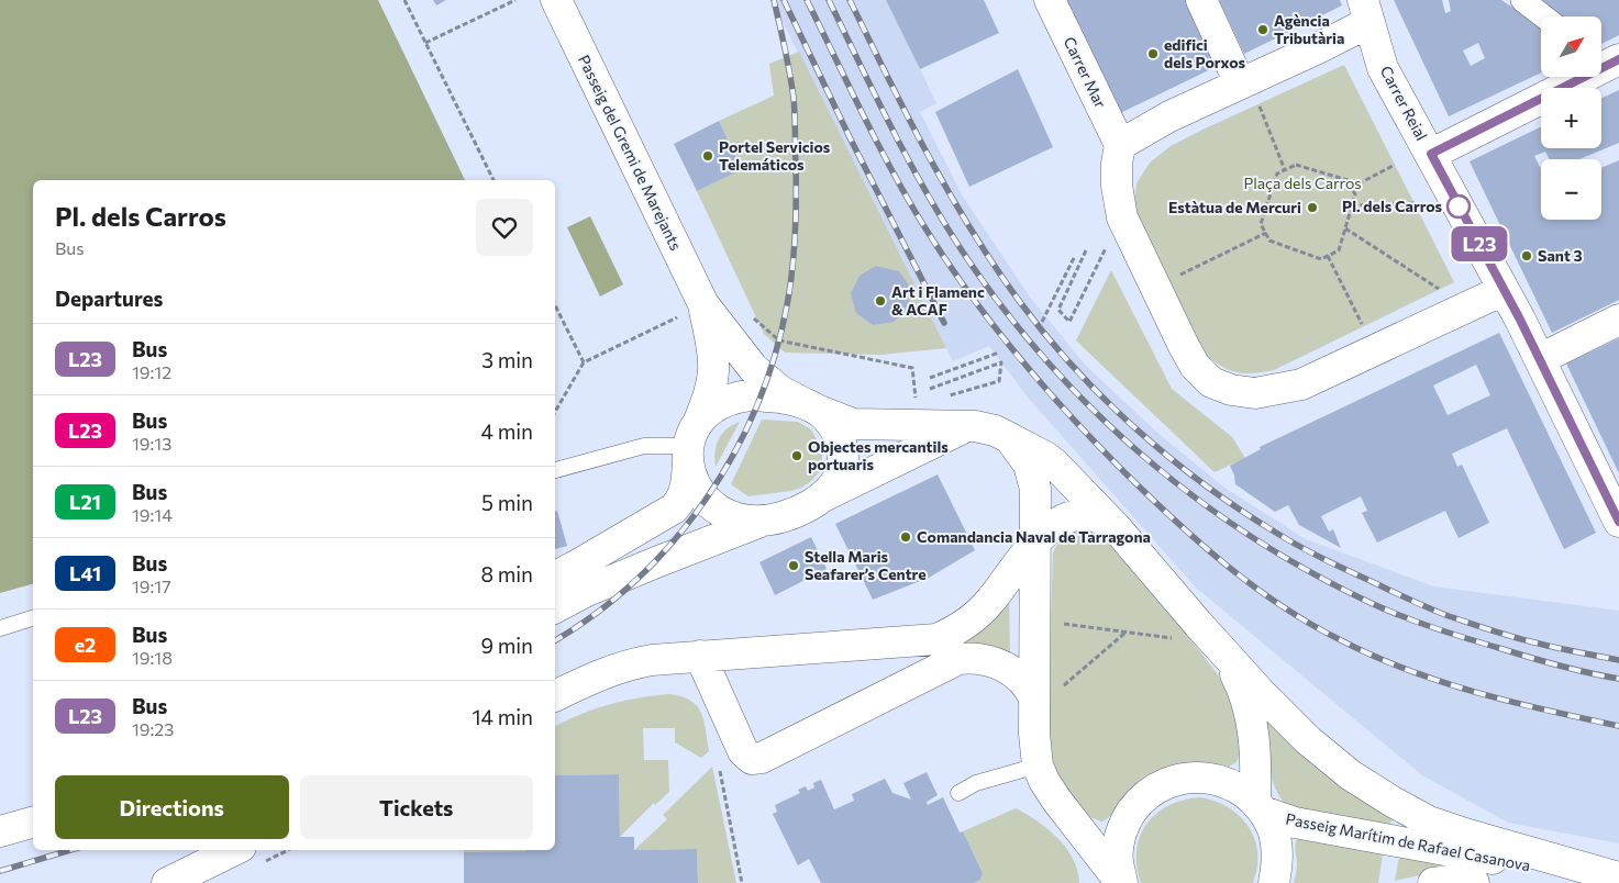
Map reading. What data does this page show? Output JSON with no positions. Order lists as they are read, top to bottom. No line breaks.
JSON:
{"streets":{"street":["Carrer Mar","Carrer Reial","Passeig del Gremi de Marejants","Passeig Marítim de Rafael Casanova"]},"crossings":[["Passeig del Gremi de Marejants","Passeig Marítim de Rafael Casanova"]],"parks":["Plaça dels Carros"],"places":["Agència Tributària","edifici dels Porxos","Portel Servicios Telemáticos","Pl. dels Carros","Estàtua de Mercuri","Sant 3","Art i Flamenc & ACAF","Objectes mercantils portuaris","Comandancia Naval de Tarragona","Stella Maris Seafarer’s Centre"],"lines":["bus line L23"],"north":"top right","page":{"on_map":"L23","map_buttons":["+","−"],"heading":[["Pl. dels Carros","Bus"],"Departures"],"list":[{"mark":"L23","name":"Bus","note":"19:12","value":"3 min"},{"mark":"L23","name":"Bus","note":"19:13","value":"4 min"},{"mark":"L21","name":"Bus","note":"19:14","value":"5 min"},{"mark":"L41","name":"Bus","note":"19:17","value":"8 min"},{"mark":"e2","name":"Bus","note":"19:18","value":"9 min"},{"mark":"L23","name":"Bus","note":"19:23","value":"14 min"}],"buttons":["Directions","Tickets"]}}
